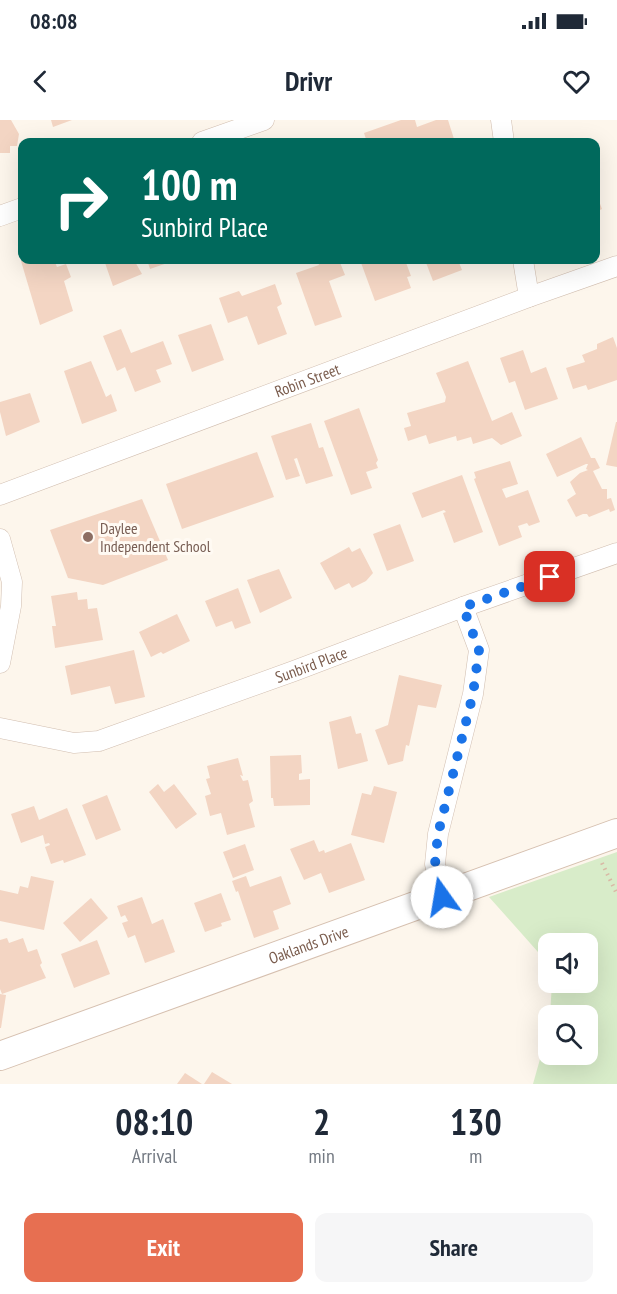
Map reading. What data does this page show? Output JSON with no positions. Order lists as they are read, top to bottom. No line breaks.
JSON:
{"streets":{"street":["Robin Street","Sunbird Place","Oaklands Drive"]},"places":["Daylee Independent School"],"page":{"status":"08:08","header":"Drivr","turn":["100 m","Sunbird Place"],"eta":["08:10","Arrival","2","min","130","m"],"buttons":["Exit","Share"]}}
